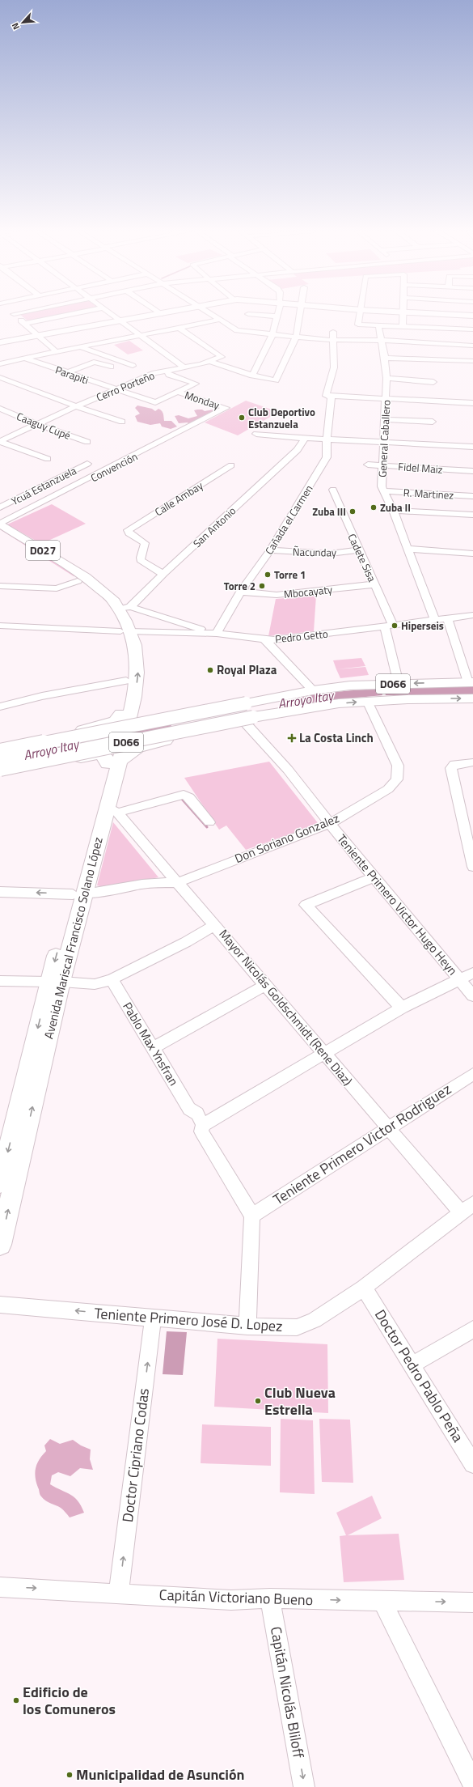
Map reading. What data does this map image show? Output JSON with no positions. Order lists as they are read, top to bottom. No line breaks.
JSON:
{"streets":{"highway":["D027","D066","Avenida Mariscal Francisco Solano López"],"street":["Parapiti","Cerro Porteño","Monday","Caaguy Cupé","General Caballero","Convención","Fidel Maiz","Ycuá Estanzuela","R. Martinez","Calle Ambay","Cañada el Carmen","San Antonio","Ñacunday","Cadete Sisa","Mbocayaty","Pedro Getto","Don Soriano Gonzalez","Teniente Primero Victor Hugo Heyn","Mayor Nicolás Goldschmidt (Rene Diaz)","Pablo Max Ynsfran","Teniente Primero Victor Rodriguez","Teniente Primero José D. Lopez","Doctor Pedro Pablo Peña","Doctor Cipriano Codas","Capitán Victoriano Bueno","Capitán Nicolás Bliloff"]},"crossings":[["Parapiti","Cerro Porteño"],["Parapiti","Monday"],["Cerro Porteño","Caaguy Cupé"],["Monday","Convención"],["General Caballero","Fidel Maiz"],["General Caballero","R. Martinez"],["General Caballero","Pedro Getto"],["Convención","D027"],["Calle Ambay","San Antonio"],["Cañada el Carmen","Ñacunday"],["Cañada el Carmen","Mbocayaty"],["Cañada el Carmen","Pedro Getto"],["San Antonio","D027"],["D027","Pedro Getto"],["D027","Avenida Mariscal Francisco Solano López"],["Ñacunday","Cadete Sisa"],["Cadete Sisa","Mbocayaty"],["Cadete Sisa","Pedro Getto"],["Cadete Sisa","D066"],["Pedro Getto","Avenida Mariscal Francisco Solano López"],["D066","Don Soriano Gonzalez"],["D066","Teniente Primero Victor Hugo Heyn"],["Don Soriano Gonzalez","Teniente Primero Victor Hugo Heyn"],["Don Soriano Gonzalez","Avenida Mariscal Francisco Solano López"],["Don Soriano Gonzalez","Mayor Nicolás Goldschmidt (Rene Diaz)"],["Avenida Mariscal Francisco Solano López","Mayor Nicolás Goldschmidt (Rene Diaz)"],["Mayor Nicolás Goldschmidt (Rene Diaz)","Teniente Primero Victor Rodriguez"],["Mayor Nicolás Goldschmidt (Rene Diaz)","Teniente Primero José D. Lopez"],["Teniente Primero José D. Lopez","Doctor Pedro Pablo Peña"],["Teniente Primero José D. Lopez","Doctor Cipriano Codas"],["Doctor Cipriano Codas","Capitán Victoriano Bueno"],["Capitán Victoriano Bueno","Capitán Nicolás Bliloff"]],"one_way":["Doctor Cipriano Codas","Capitán Victoriano Bueno","Capitán Nicolás Bliloff"],"water":["Arroyo Itay"],"places":{"other":["Club Deportivo Estanzuela","Zuba II","Zuba III","Torre 1","Torre 2","Hiperseis","Royal Plaza","Club Nueva Estrella","Edificio de los Comuneros","Municipalidad de Asunción"],"health":["La Costa Linch"]},"north":"bottom left"}
